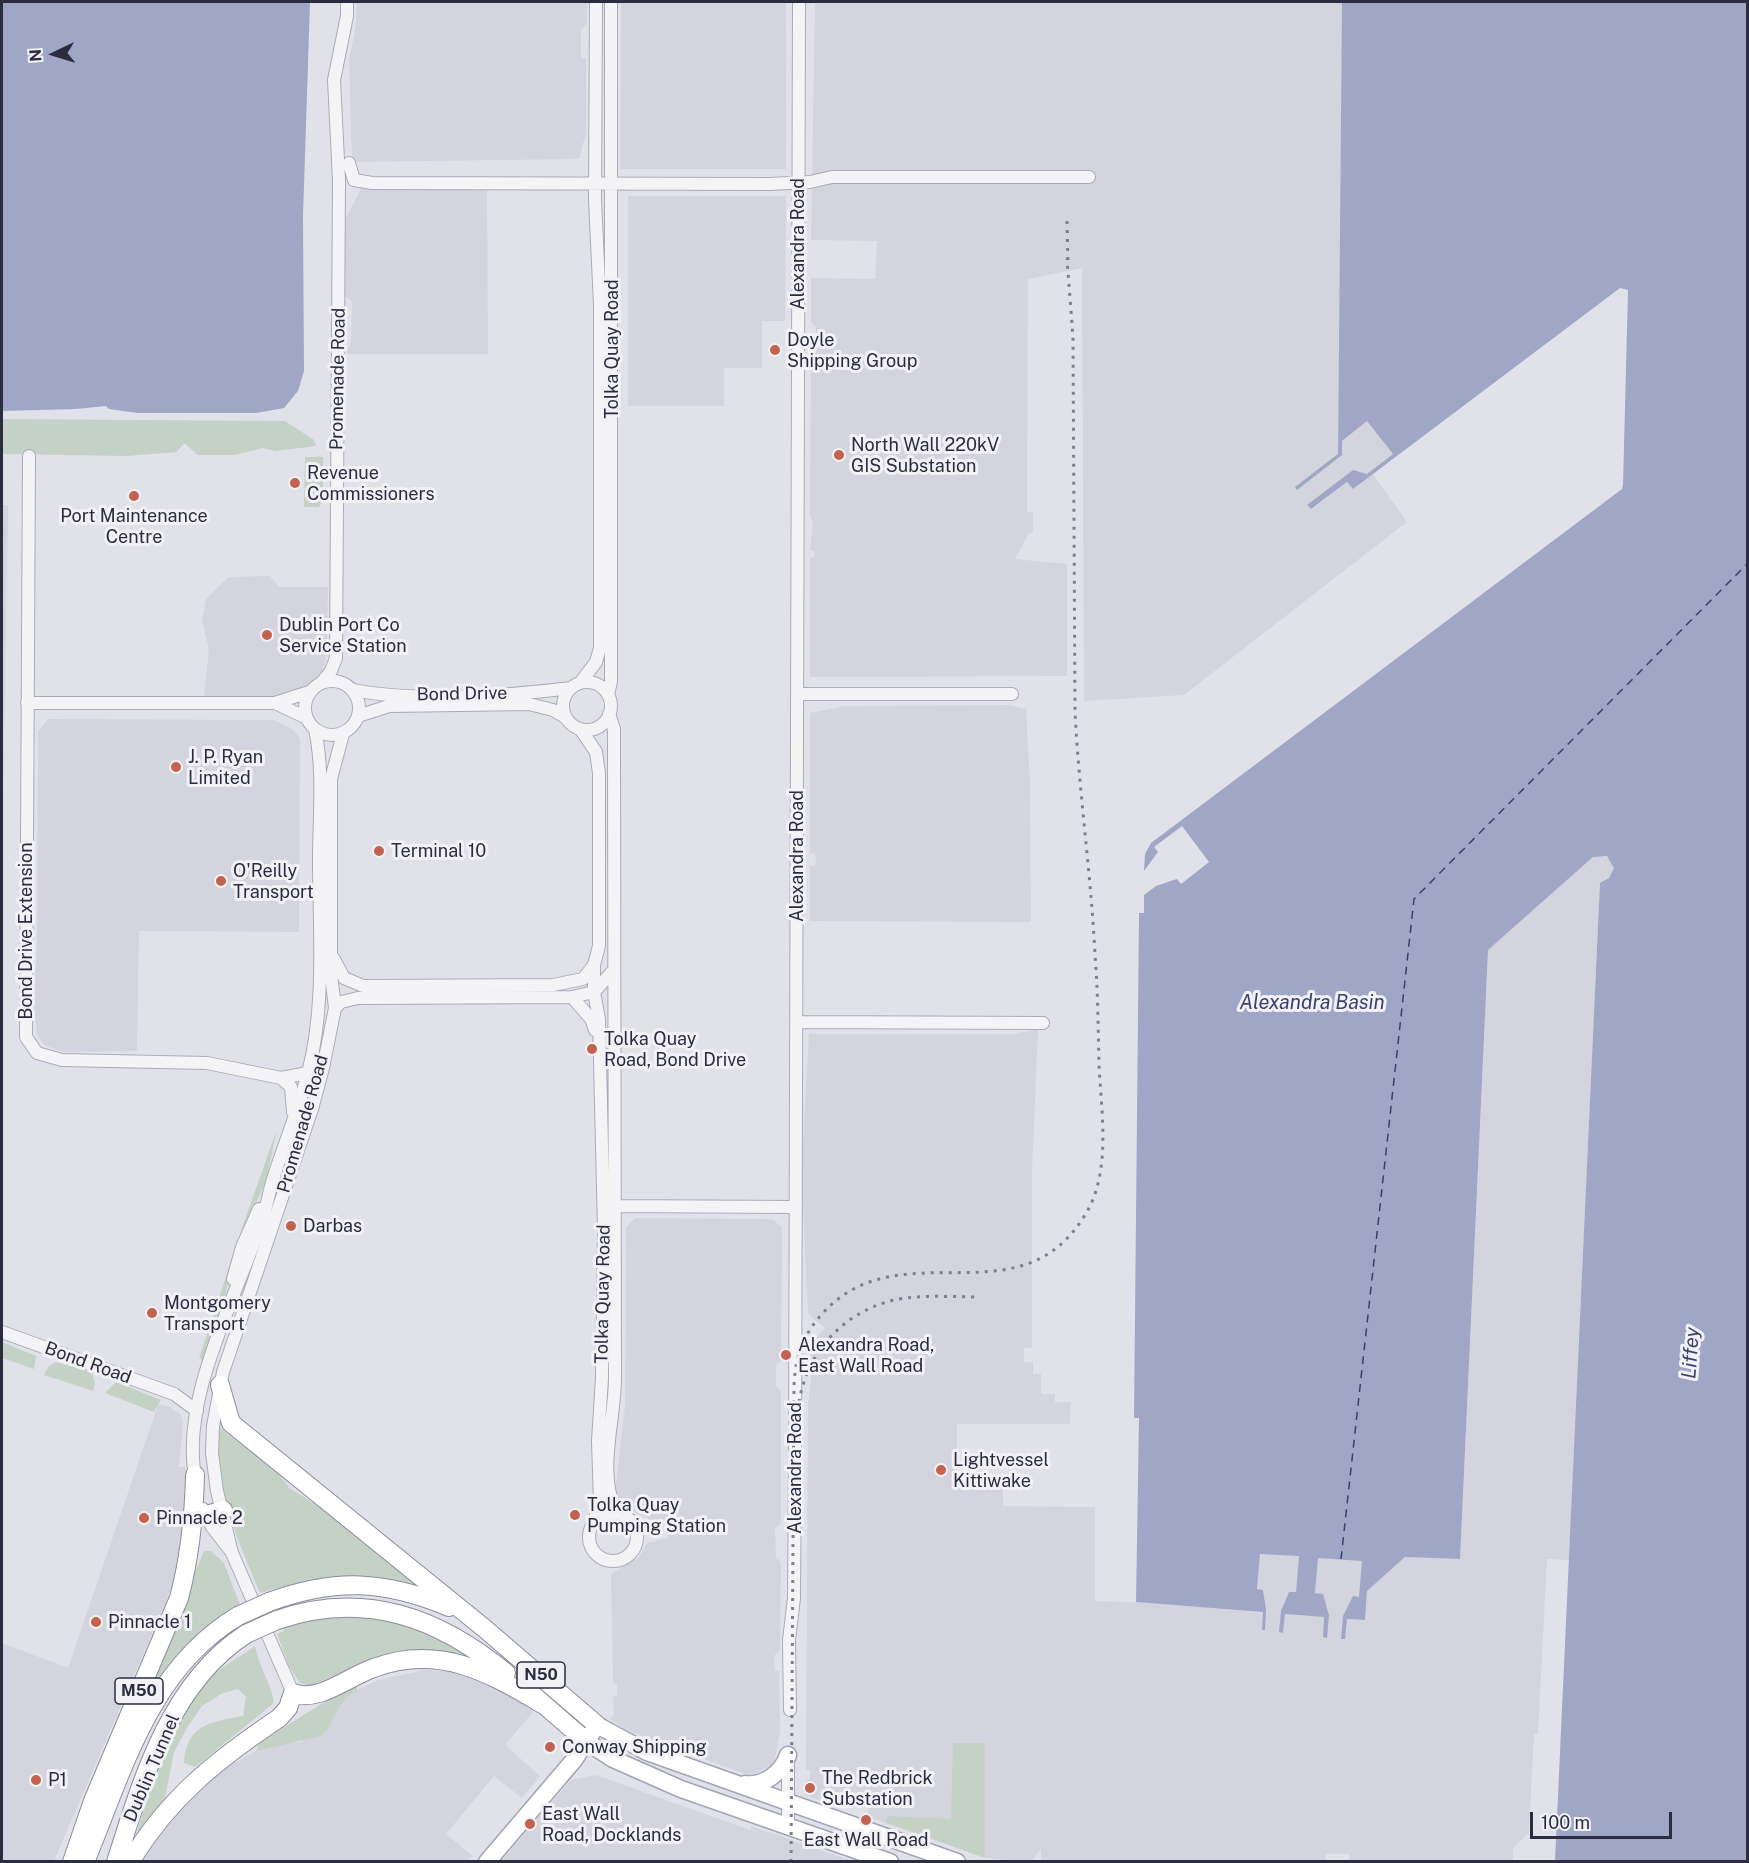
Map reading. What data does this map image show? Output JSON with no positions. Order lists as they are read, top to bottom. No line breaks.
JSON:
{"streets":{"highway":["N50","M50","Dublin Tunnel"],"street":["Alexandra Road","Tolka Quay Road","Promenade Road","Bond Drive","Bond Drive Extension","Bond Road"]},"crossings":[["Tolka Quay Road","Bond Drive"],["Promenade Road","Bond Drive"],["Promenade Road","Bond Drive Extension"],["Promenade Road","Bond Road"],["Promenade Road","M50"],["N50","Dublin Tunnel"]],"water":["Alexandra Basin","Liffey"],"places":["Doyle Shipping Group","North Wall 220kV GIS Substation","Revenue Commissioners","Port Maintenance Centre","Dublin Port Co Service Station","J. P. Ryan Limited","Terminal 10","O'Reilly Transport","Tolka Quay Road, Bond Drive","Darbas","Montgomery Transport","Alexandra Road, East Wall Road","Lightvessel Kittiwake","Tolka Quay Pumping Station","Pinnacle 2","Pinnacle 1","Conway Shipping","P1","The Redbrick Substation","East Wall Road","East Wall Road, Docklands"],"scale_bar":"100 m","north":"left"}
